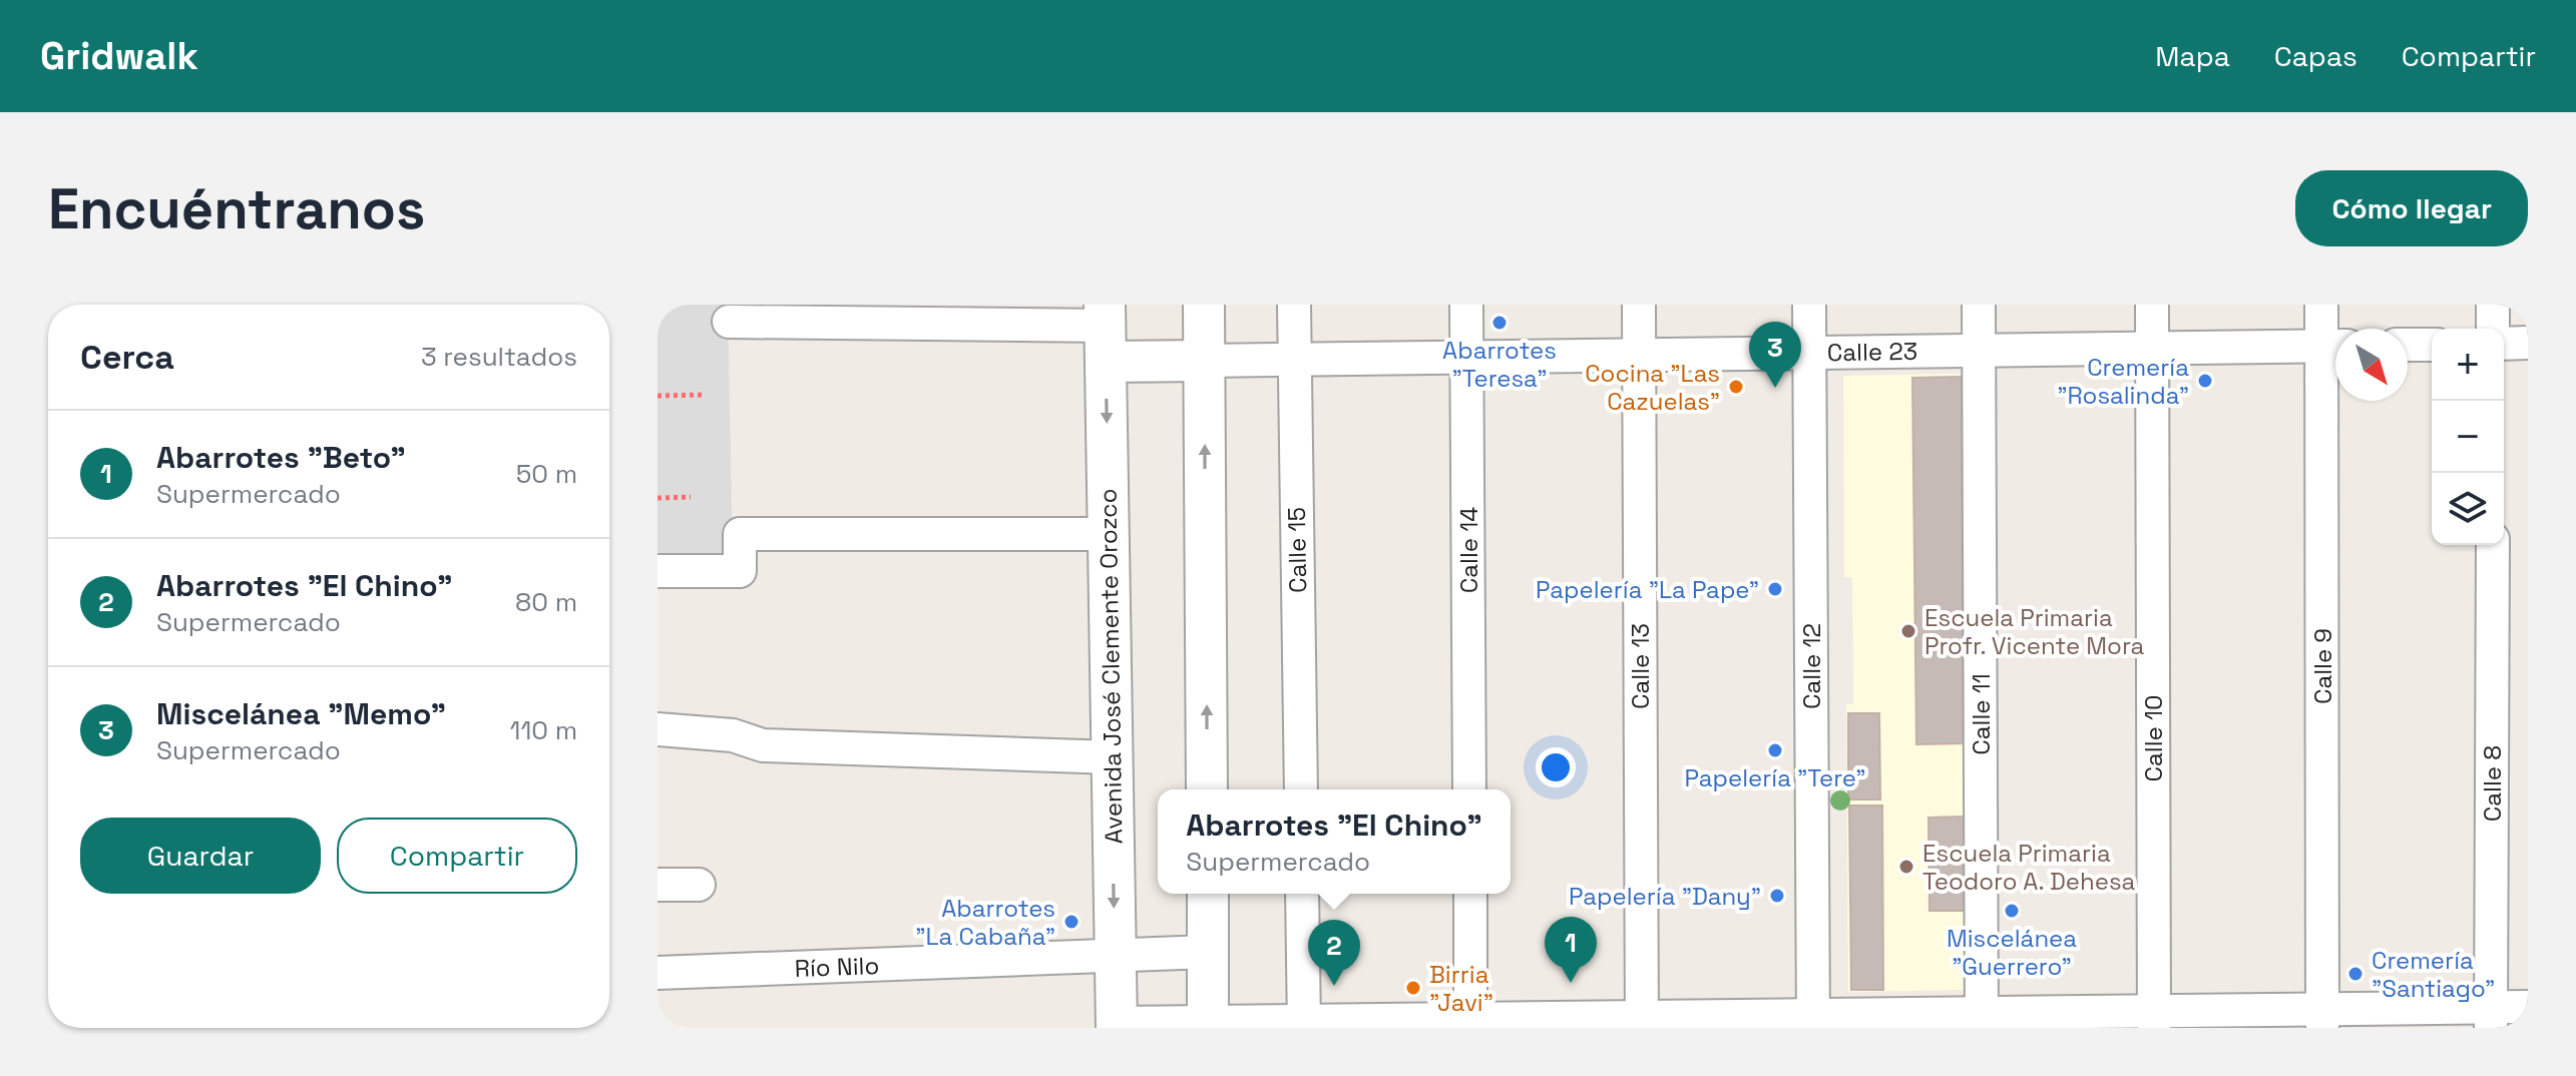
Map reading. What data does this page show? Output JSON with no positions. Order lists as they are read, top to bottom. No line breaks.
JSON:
{"streets":{"street":["Calle 23","Calle 15","Calle 14","Avenida José Clemente Orozco","Calle 13","Calle 12","Calle 9","Calle 11","Calle 10","Calle 8","Río Nilo"]},"crossings":[["Calle 23","Calle 15"],["Calle 23","Calle 14"],["Calle 23","Calle 13"],["Calle 23","Calle 12"],["Calle 23","Calle 9"],["Calle 23","Calle 11"],["Calle 23","Calle 10"],["Avenida José Clemente Orozco","Río Nilo"]],"places":["Abarrotes \"Teresa\"","Cremería \"Rosalinda\"","Cocina \"Las Cazuelas\"","Papelería \"La Pape\"","Escuela Primaria Profr. Vicente Mora","Papelería \"Tere\"","Escuela Primaria Teodoro A. Dehesa","Papelería \"Dany\"","Miscelánea \"Guerrero\"","Abarrotes \"La Cabaña\"","Cremería \"Santiago\"","Birria \"Javi\""],"north":"bottom right","page":{"header":"Gridwalk","nav":["Mapa","Capas","Compartir"],"buttons":["Cómo llegar",["Guardar","Compartir"]],"title":"Encuéntranos","heading":["Cerca","3 resultados"],"pins":["3","1","2"],"map_buttons":["+","−"],"list":[{"mark":"1","name":"Abarrotes \"Beto\"","note":"Supermercado","value":"50 m"},{"mark":"2","name":"Abarrotes \"El Chino\"","note":"Supermercado","value":"80 m"},{"mark":"3","name":"Miscelánea \"Memo\"","note":"Supermercado","value":"110 m"}],"popup":["Abarrotes \"El Chino\"","Supermercado"]}}
